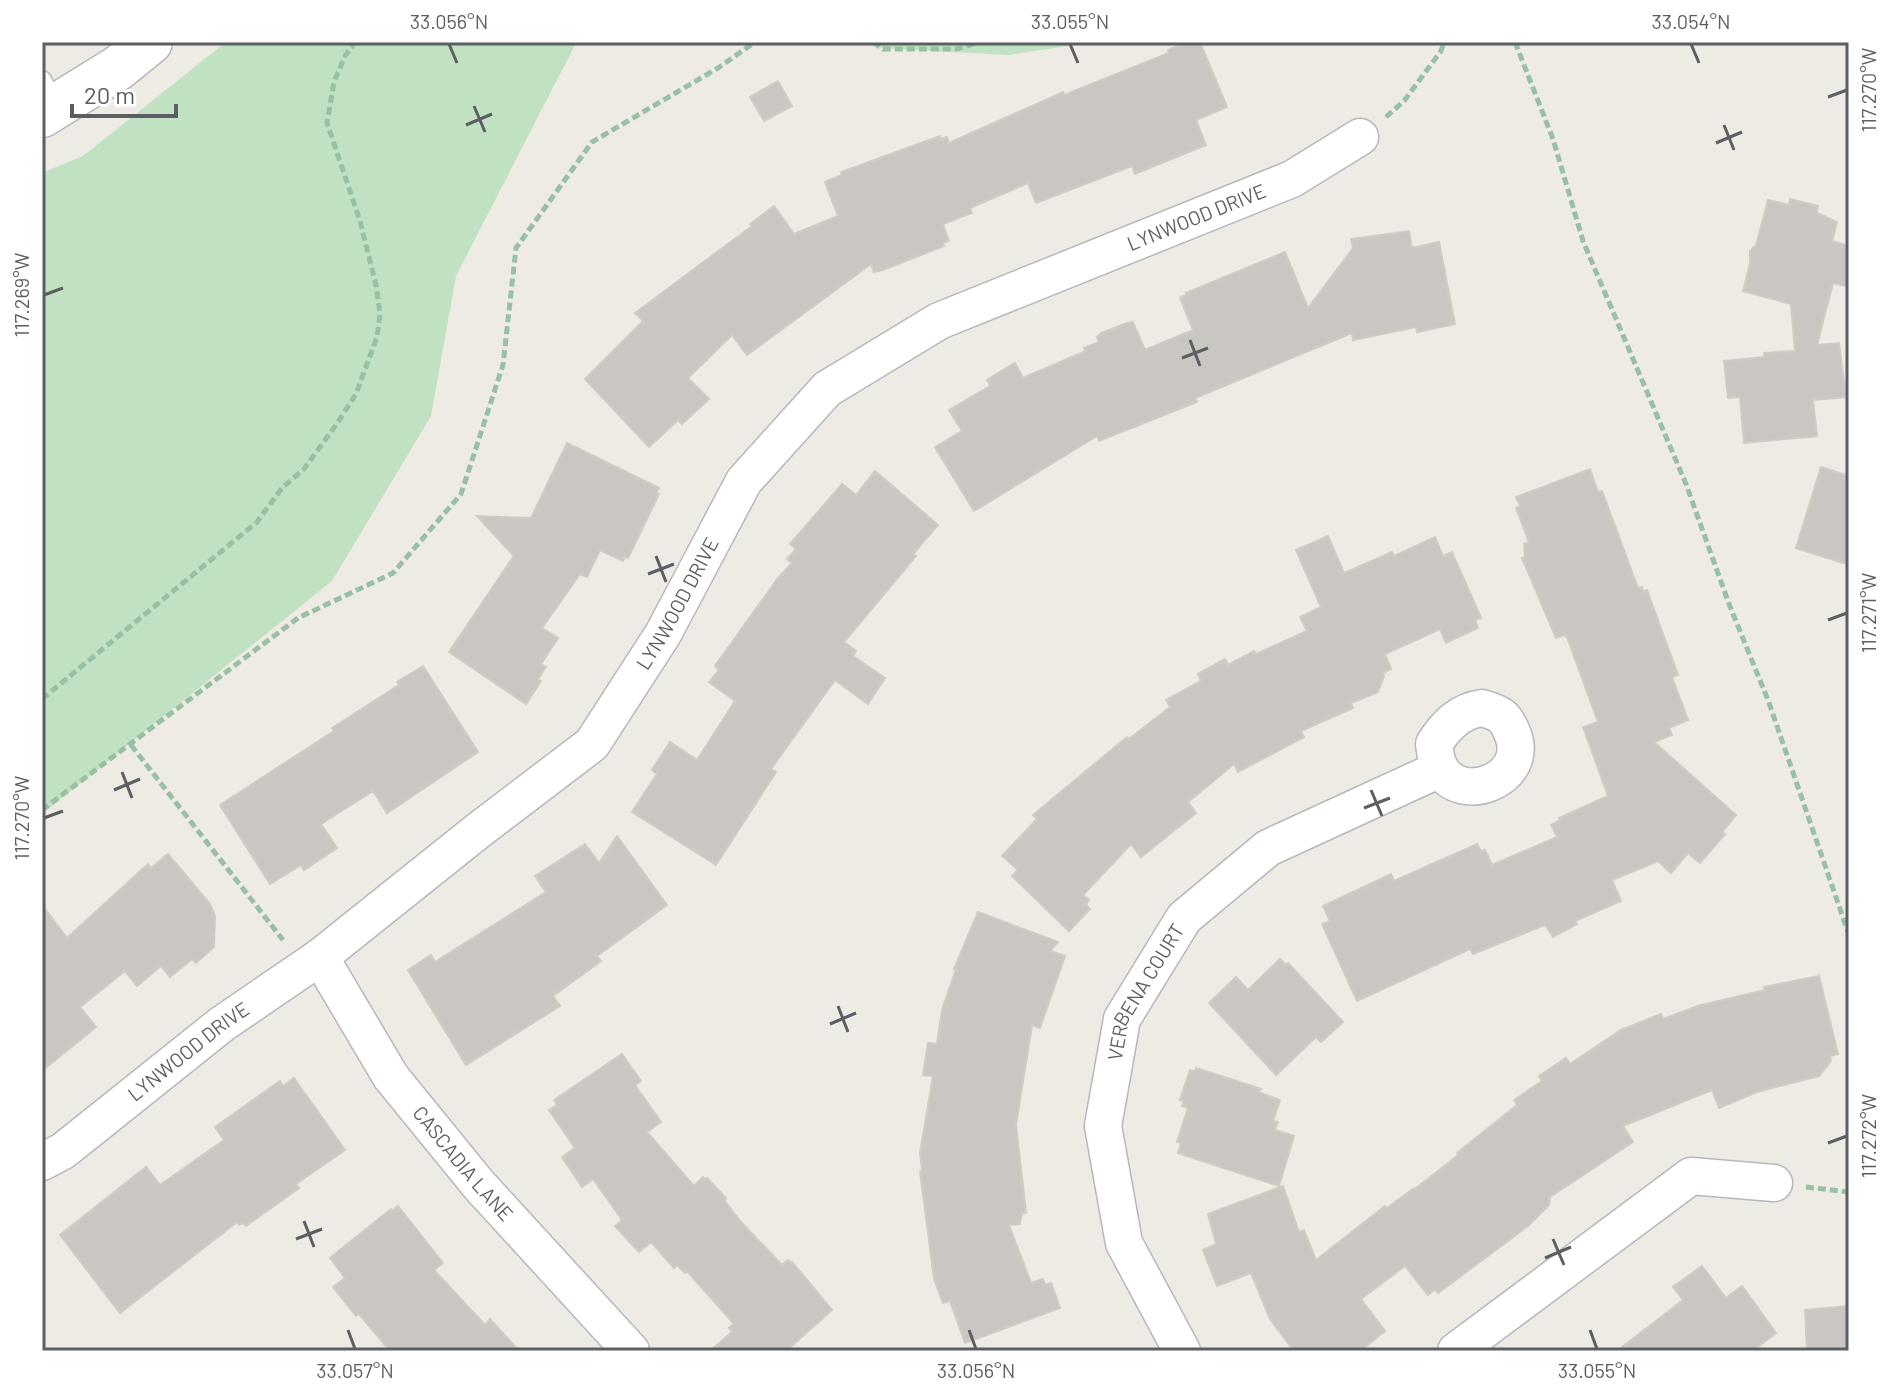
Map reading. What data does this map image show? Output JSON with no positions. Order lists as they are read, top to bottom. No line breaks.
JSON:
{"streets":{"street":["LYNWOOD DRIVE","VERBENA COURT","CASCADIA LANE"]},"crossings":[["LYNWOOD DRIVE","CASCADIA LANE"]],"scale_bar":"20 m","coordinates":["33.056°N","33.055°N","33.054°N","117.270°W","117.269°W","117.271°W","117.272°W","33.057°N"]}
